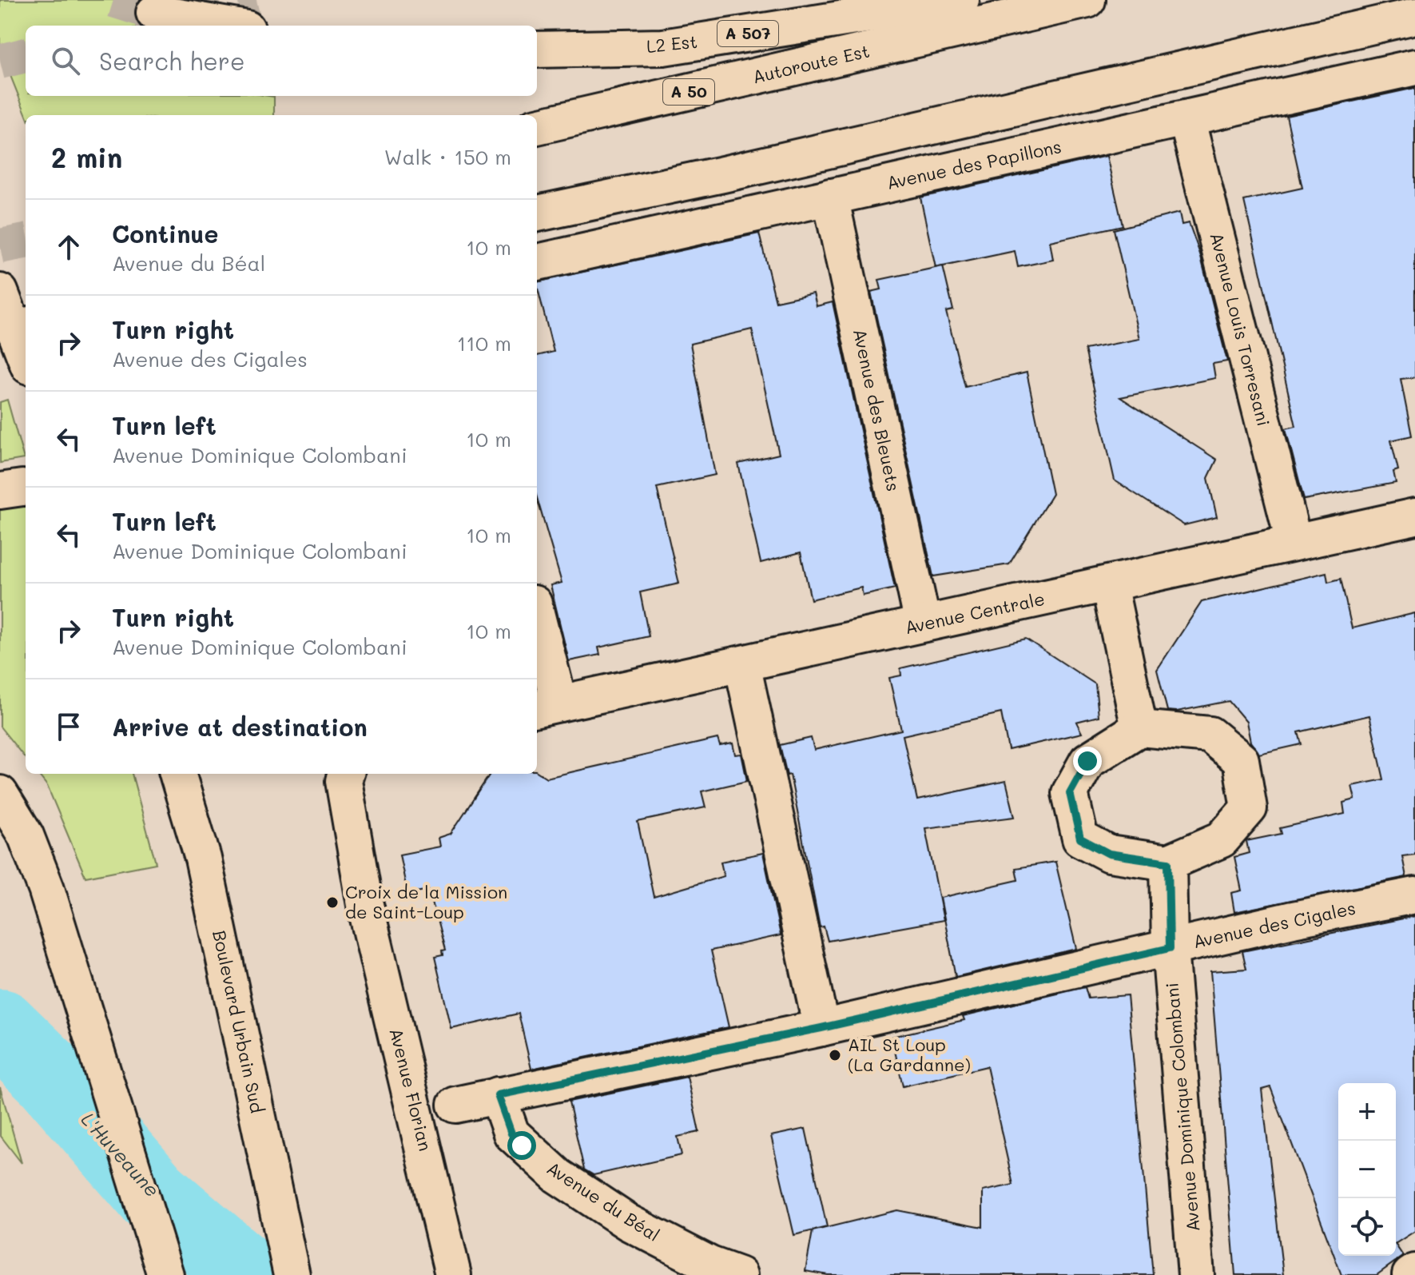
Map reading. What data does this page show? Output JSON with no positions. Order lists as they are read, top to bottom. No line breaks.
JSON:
{"streets":{"main road":["A 507","L2 Est","Autoroute Est","A 50","Avenue des Papillons","Avenue Louis Torresani","Avenue des Bleuets","Avenue Centrale","Avenue des Cigales","Boulevard Urbain Sud","Avenue Florian","Avenue Dominique Colombani","Avenue du Béal"]},"crossings":[["Avenue des Papillons","Avenue Louis Torresani"],["Avenue des Papillons","Avenue des Bleuets"],["Avenue Louis Torresani","Avenue Centrale"],["Avenue des Bleuets","Avenue Centrale"],["Avenue des Cigales","Avenue Dominique Colombani"],["Avenue des Cigales","Avenue du Béal"]],"water":["L'Huveaune"],"places":["Croix de la Mission de Saint-Loup","AIL St Loup (La Gardanne)"],"page":{"search":"Search here","heading":["2 min","Walk · 150 m"],"list":[["Continue","Avenue du Béal","10 m"],["Turn right","Avenue des Cigales","110 m"],["Turn left","Avenue Dominique Colombani","10 m"],["Turn left","Avenue Dominique Colombani","10 m"],["Turn right","Avenue Dominique Colombani","10 m"],"Arrive at destination"],"map_buttons":["+","−"]}}
